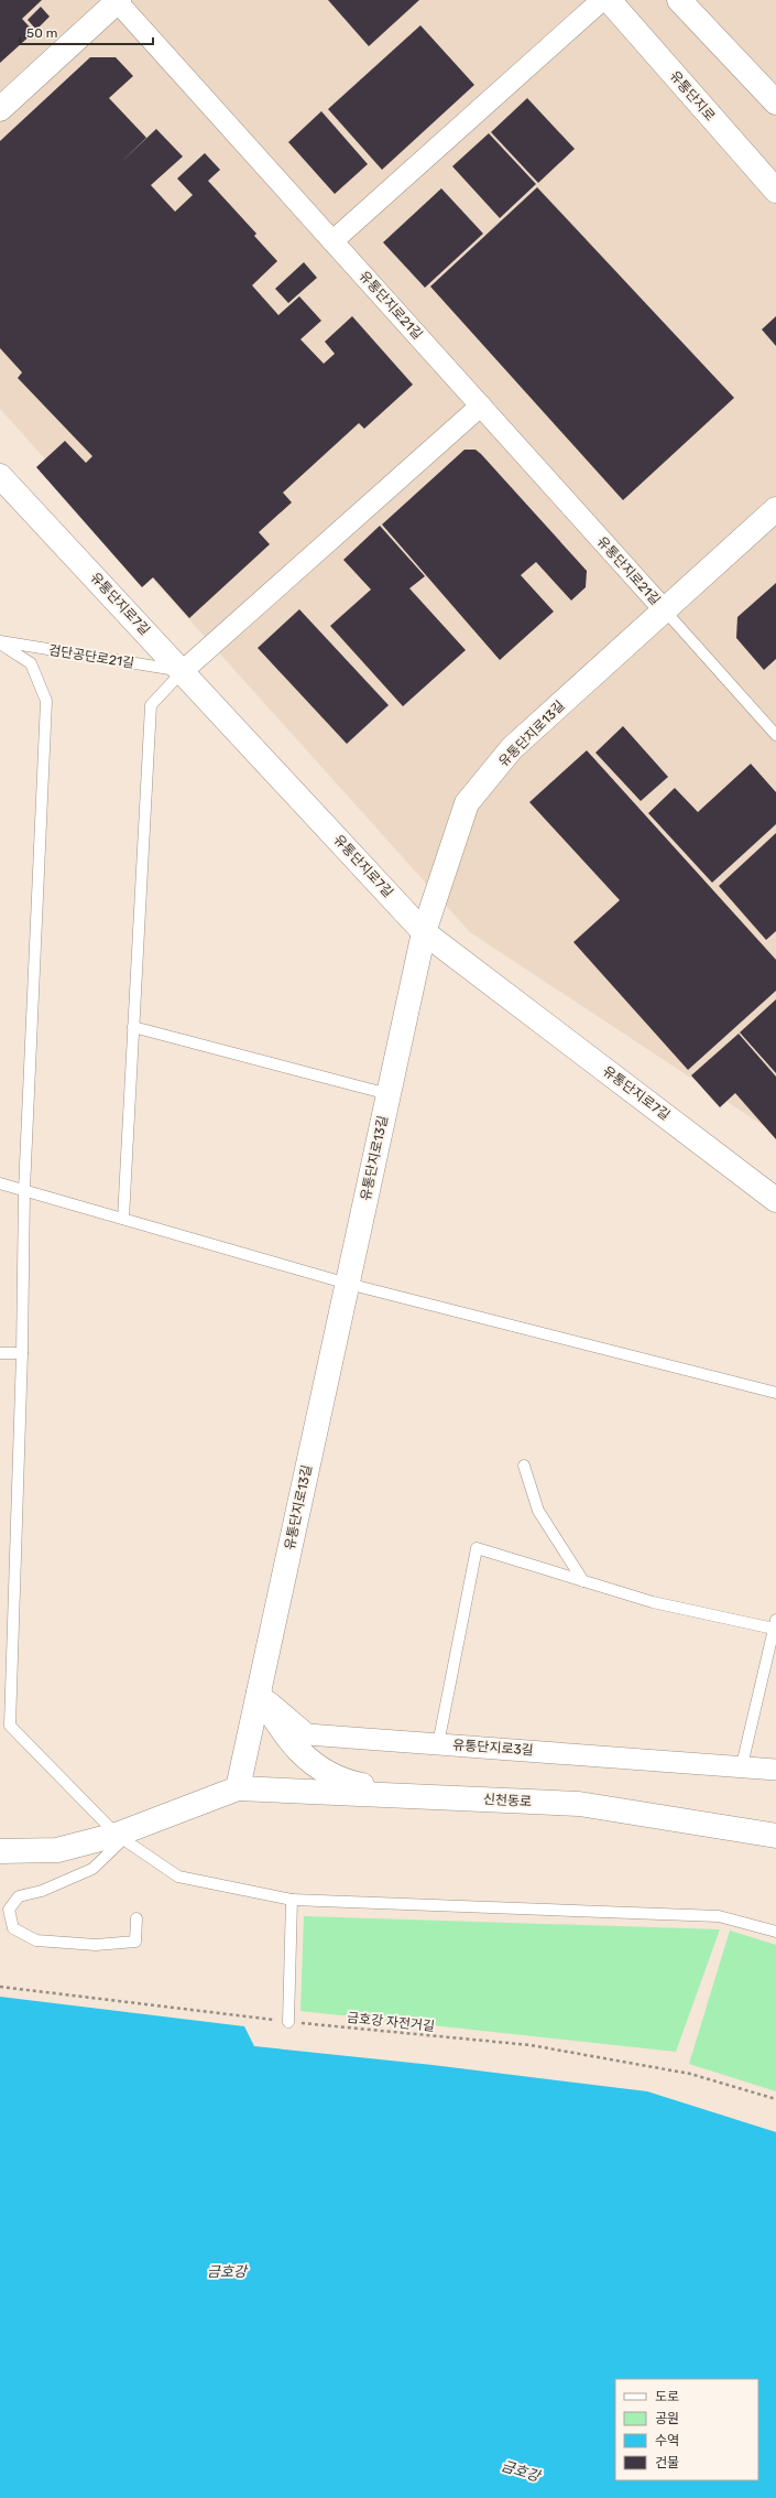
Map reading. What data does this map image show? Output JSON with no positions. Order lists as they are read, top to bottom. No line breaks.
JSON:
{"streets":{"street":["유통단지로","유통단지로21길","유통단지로7길","유통단지로13길","유통단지로3길","신천동로"],"lane":["검단공단로21길"],"path":["금호강 자전거길"]},"crossings":[["유통단지로21길","유통단지로13길"],["유통단지로7길","검단공단로21길"],["유통단지로7길","유통단지로13길"],["유통단지로13길","유통단지로3길"],["유통단지로13길","신천동로"]],"water":["금호강"],"legend":["도로","공원","수역","건물"],"scale_bar":"50 m"}
